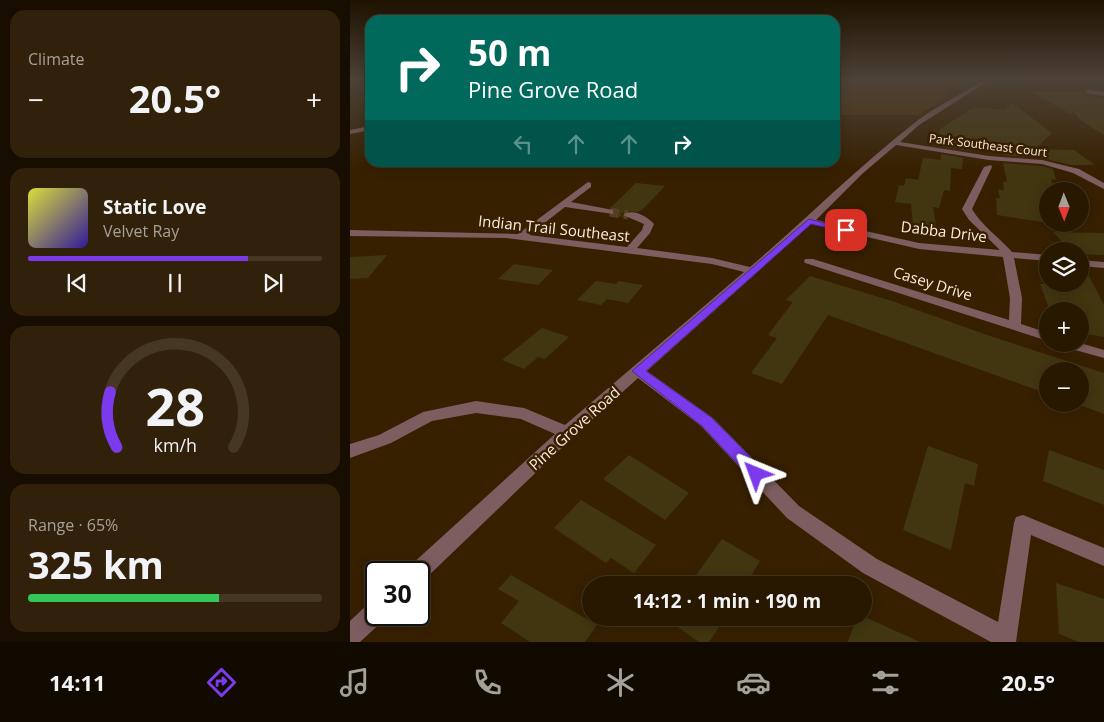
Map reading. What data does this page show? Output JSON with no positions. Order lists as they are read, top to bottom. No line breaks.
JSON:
{"streets":{"street":["Park Southeast Court","Indian Trail Southeast","Dabba Drive","Casey Drive","Pine Grove Road"]},"crossings":[["Park Southeast Court","Pine Grove Road"],["Indian Trail Southeast","Pine Grove Road"],["Dabba Drive","Pine Grove Road"]],"north":"bottom","page":{"tile":["Climate",["Range · 65%","325 km"]],"turn":["50 m","Pine Grove Road"],"heat":["−","20.5°","+"],"map_buttons":["+","−"],"song":["Static Love","Velvet Ray"],"limit":"30","trip":"14:12 · 1 min · 190 m","tabs":["14:11","20.5°"],"gauge":["28","km/h"]}}
